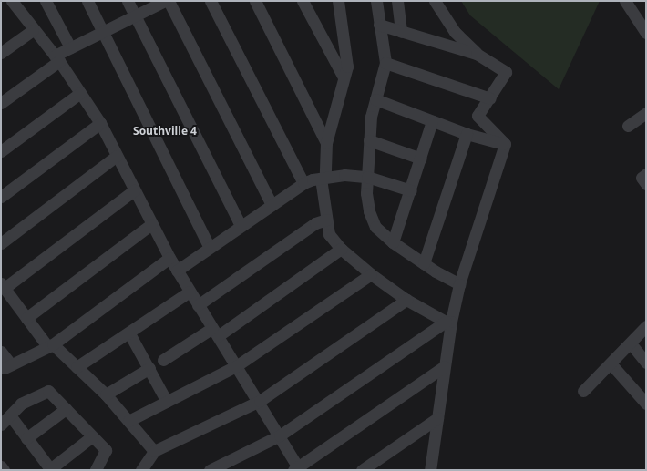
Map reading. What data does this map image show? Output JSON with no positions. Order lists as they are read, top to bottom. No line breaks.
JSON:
{"districts":["Southville 4"]}
